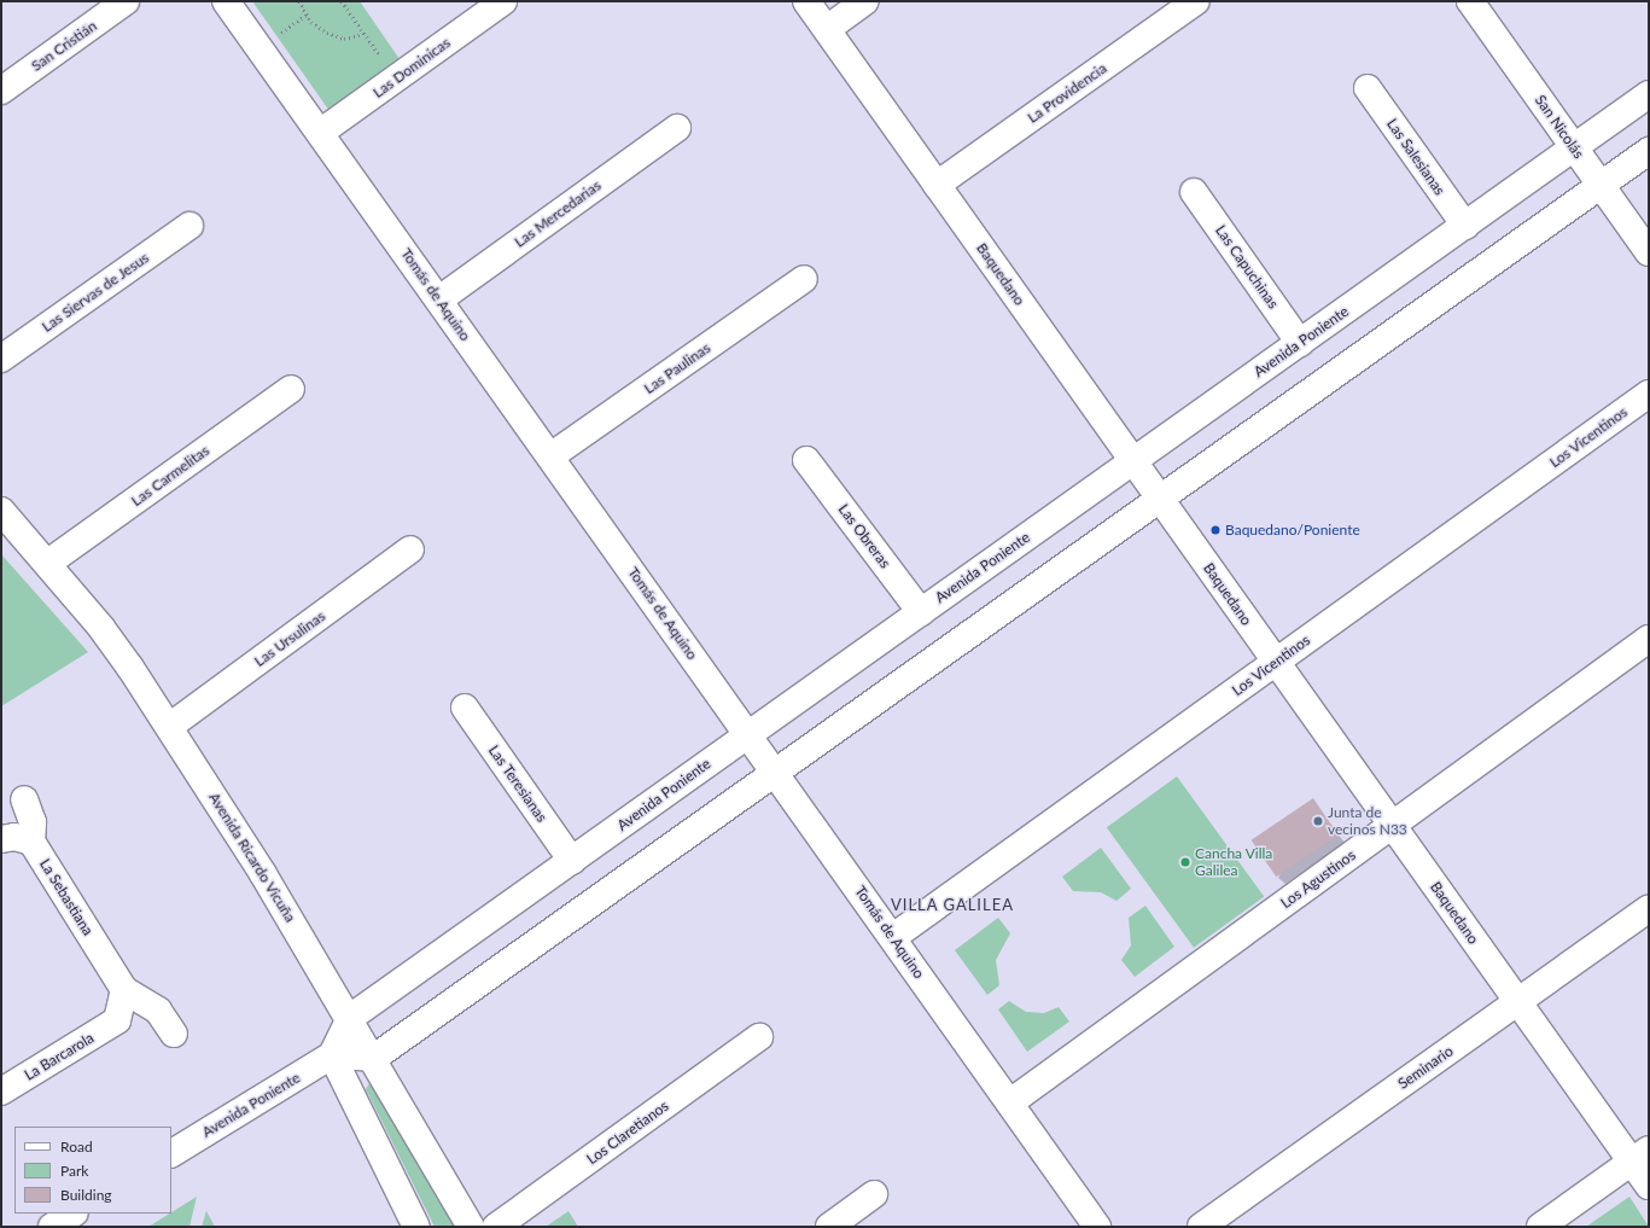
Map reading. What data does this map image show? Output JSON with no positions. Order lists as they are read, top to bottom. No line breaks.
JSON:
{"streets":{"street":["San Cristián","Las Dominicas","La Providencia","San Nicolás","Las Salesianas","Las Mercedarias","Las Capuchinas","Baquedano","Las Siervas de Jesus","Tomás de Aquino","Avenida Poniente","Las Paulinas","Los Vicentinos","Las Carmelitas","Las Obreras","Las Ursulinas","Las Teresianas","Avenida Ricardo Vicuña","Los Agustinos","La Sebastiana","La Barcarola","Seminario","Los Claretianos"]},"crossings":[["Las Dominicas","Tomás de Aquino"],["La Providencia","Baquedano"],["San Nicolás","Avenida Poniente"],["Las Salesianas","Avenida Poniente"],["Las Mercedarias","Tomás de Aquino"],["Las Capuchinas","Avenida Poniente"],["Baquedano","Avenida Poniente"],["Baquedano","Los Vicentinos"],["Baquedano","Los Agustinos"],["Baquedano","Seminario"],["Tomás de Aquino","Avenida Poniente"],["Tomás de Aquino","Las Paulinas"],["Tomás de Aquino","Los Vicentinos"],["Tomás de Aquino","Los Agustinos"],["Avenida Poniente","Las Obreras"],["Avenida Poniente","Las Teresianas"],["Avenida Poniente","Avenida Ricardo Vicuña"],["Las Carmelitas","Avenida Ricardo Vicuña"],["Las Ursulinas","Avenida Ricardo Vicuña"],["La Sebastiana","La Barcarola"]],"districts":["VILLA GALILEA"],"places":["Baquedano/Poniente","Junta de vecinos N33","Cancha Villa Galilea"],"legend":["Road","Park","Building"]}
